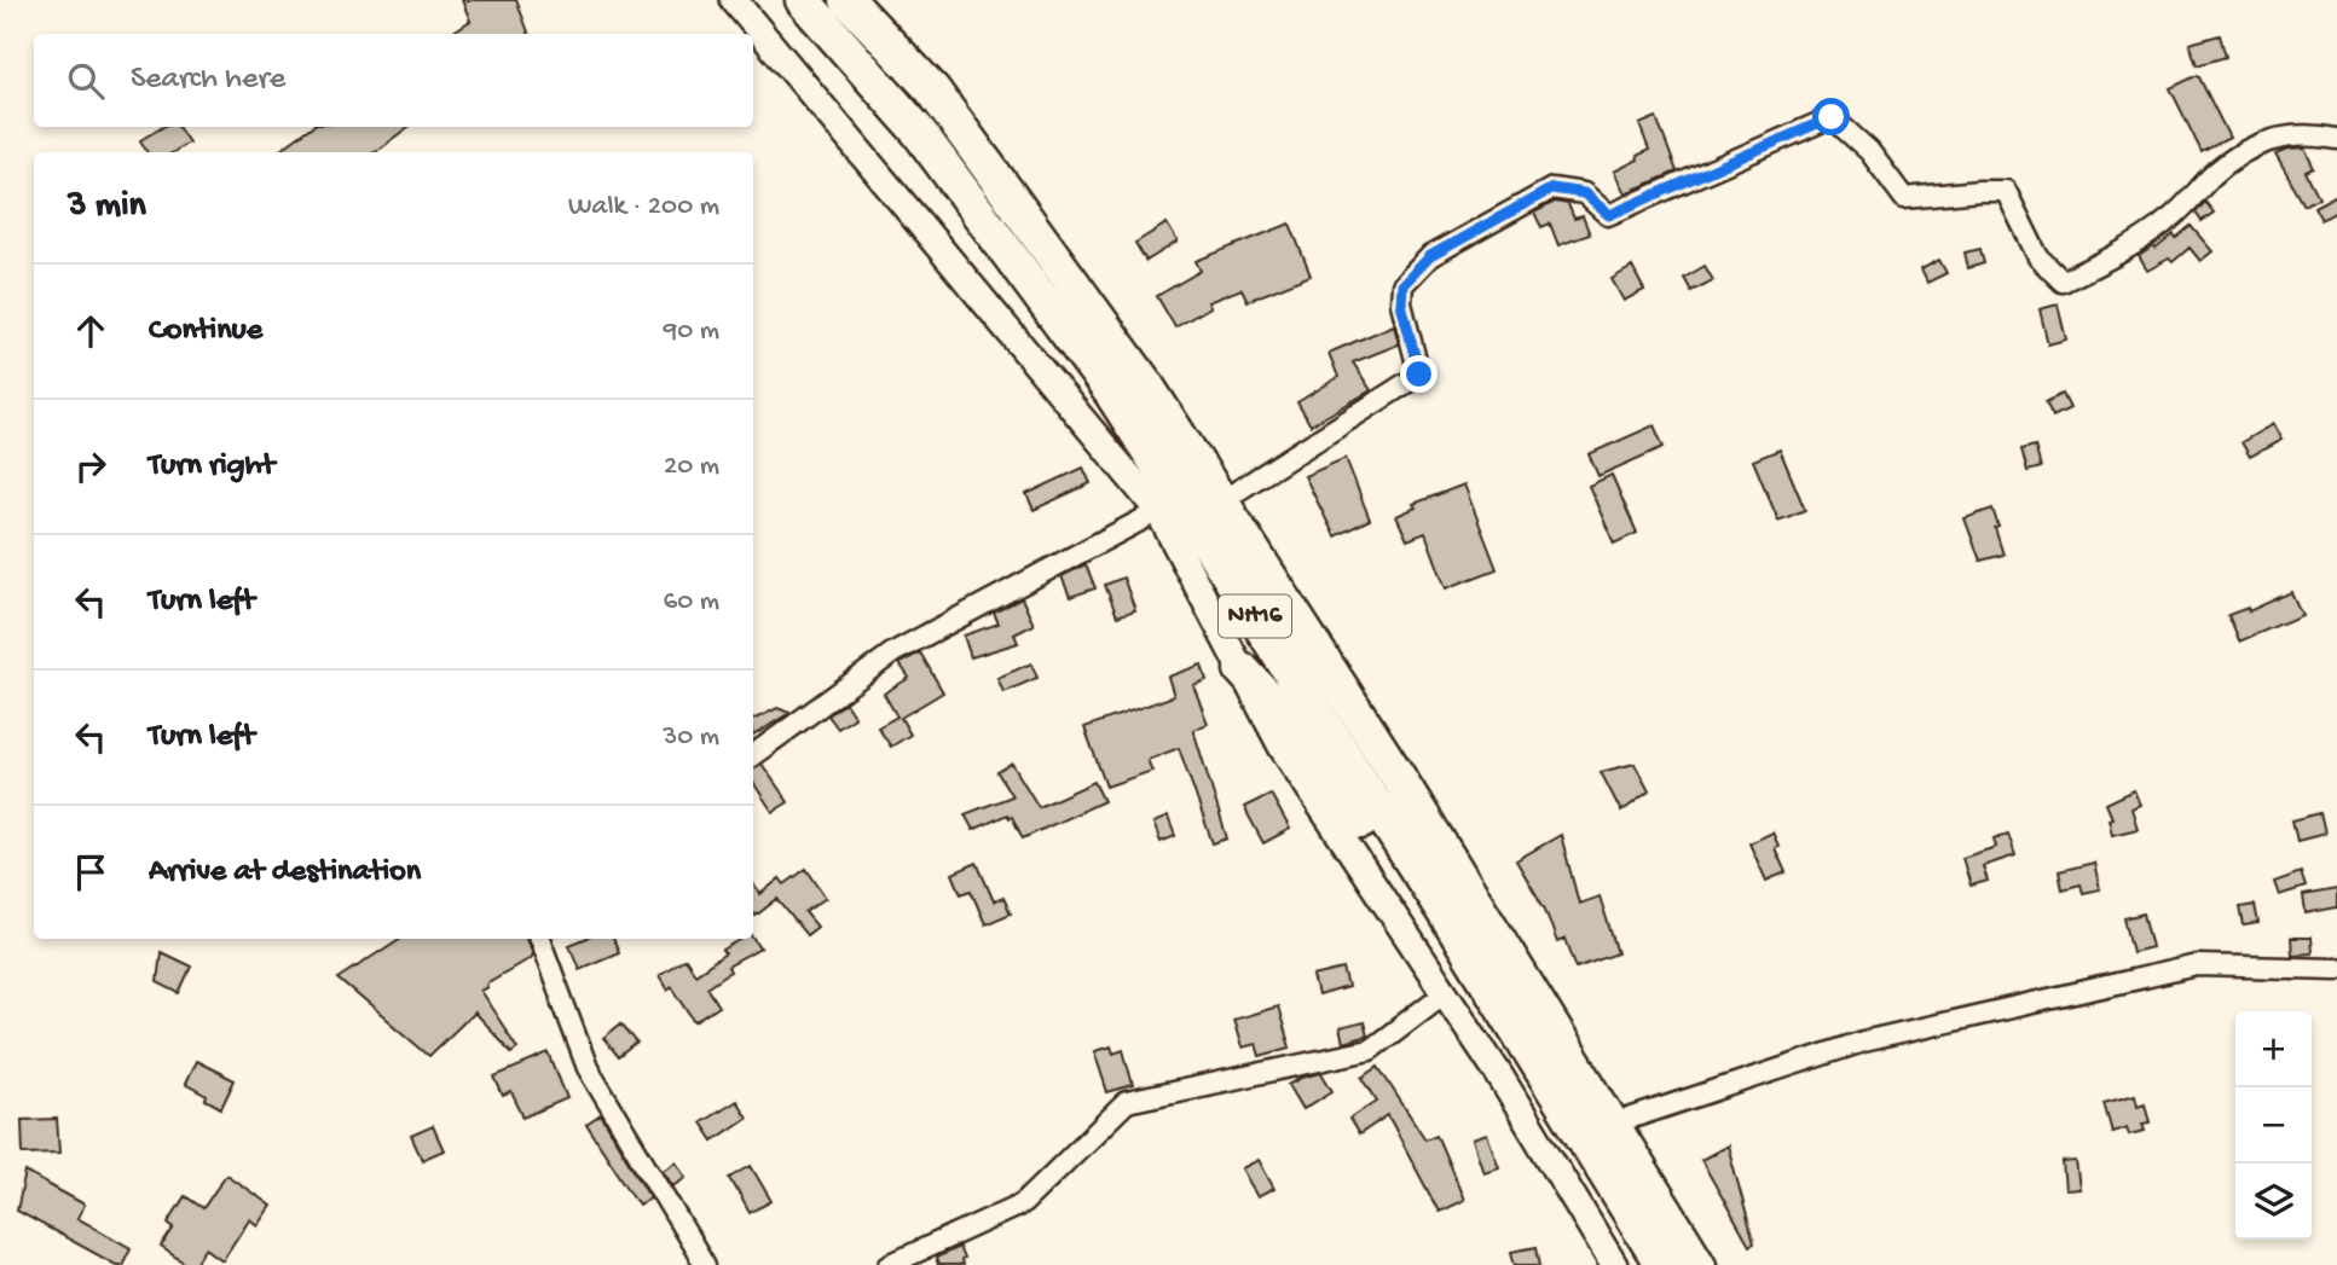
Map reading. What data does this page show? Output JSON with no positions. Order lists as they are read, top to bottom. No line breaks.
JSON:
{"streets":{"highway":["NH16"]},"page":{"search":"Search here","heading":["3 min","Walk · 200 m"],"list":[["Continue","90 m"],["Turn right","20 m"],["Turn left","60 m"],["Turn left","30 m"],"Arrive at destination"],"map_buttons":["+","−"]}}
